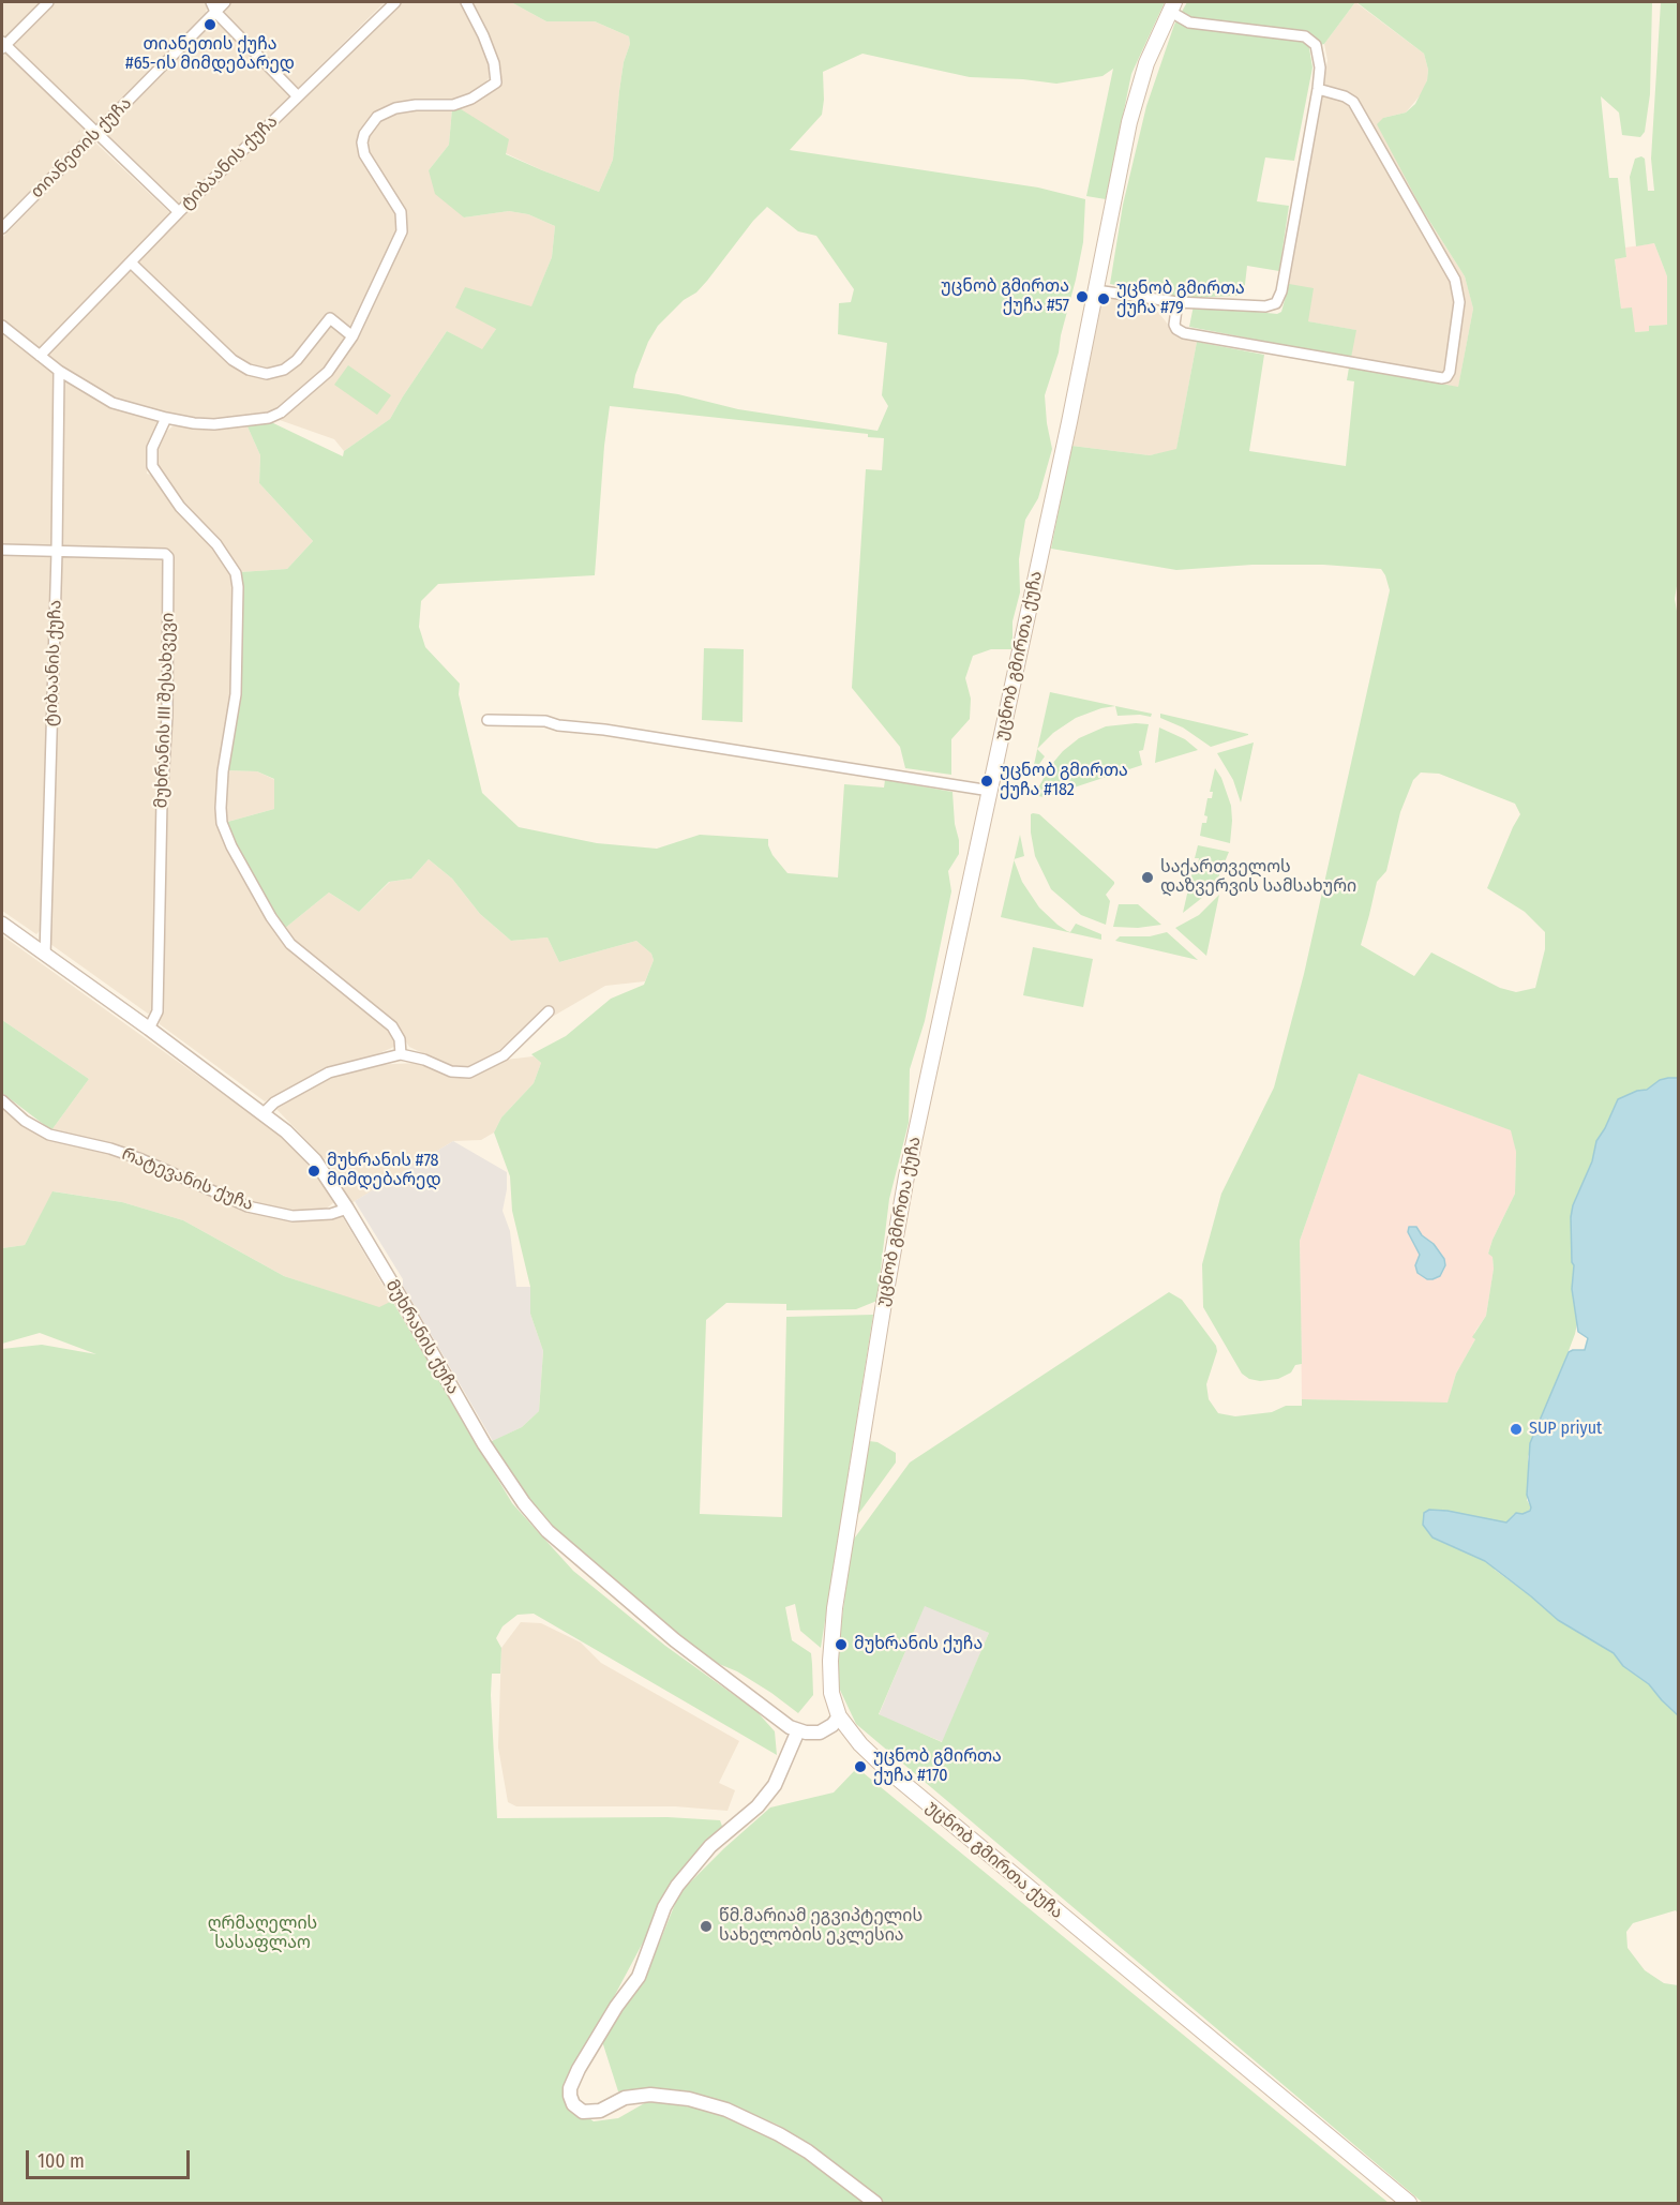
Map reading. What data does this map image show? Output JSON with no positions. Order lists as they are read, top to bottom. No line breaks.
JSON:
{"streets":{"main road":["უცნობ გმირთა ქუჩა"],"street":["თიანეთის ქუჩა","ტიბაანის ქუჩა","მუხრანის III შესახვევი","რატევანის ქუჩა","მუხრანის ქუჩა"]},"crossings":[["ტიბაანის ქუჩა","მუხრანის III შესახვევი"],["ტიბაანის ქუჩა","მუხრანის ქუჩა"],["მუხრანის III შესახვევი","მუხრანის ქუჩა"],["რატევანის ქუჩა","მუხრანის ქუჩა"]],"parks":["ღრმაღელის სასაფლაო"],"places":["თიანეთის ქუჩა #65-ის მიმდებარედ","უცნობ გმირთა ქუჩა #57","უცნობ გმირთა ქუჩა #79","უცნობ გმირთა ქუჩა #182","საქართველოს დაზვერვის სამსახური","მუხრანის #78 მიმდებარედ","SUP priyut","მუხრანის ქუჩა","უცნობ გმირთა ქუჩა #170","წმ.მარიამ ეგვიპტელის სახელობის ეკლესია"],"scale_bar":"100 m"}
